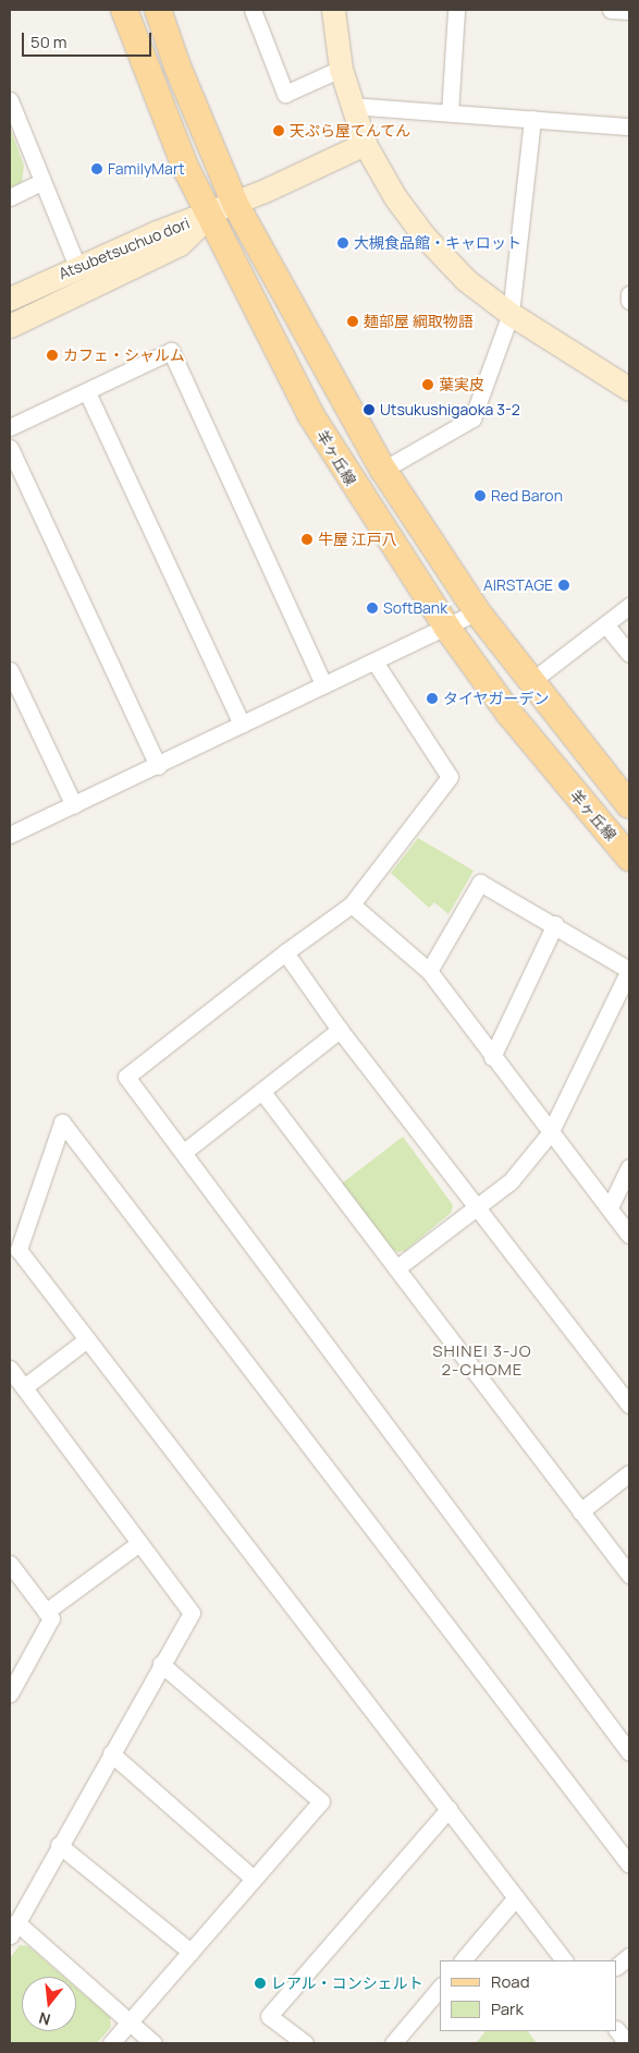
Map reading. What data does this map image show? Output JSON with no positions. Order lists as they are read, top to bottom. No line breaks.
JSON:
{"streets":{"main road":["羊ヶ丘線"],"street":["Atsubetsuchuo dori"]},"crossings":[["Atsubetsuchuo dori","羊ヶ丘線"]],"districts":["SHINEI 3-JO 2-CHOME"],"places":["天ぷら屋てんてん","FamilyMart","大槻食品館・キャロット","麺部屋 綱取物語","カフェ・シャルム","葉実皮","Utsukushigaoka 3-2","Red Baron","牛屋 江戸八","AIRSTAGE","SoftBank","タイヤガーデン","レアル・コンシェルト"],"legend":["Road","Park"],"scale_bar":"50 m","north":"bottom"}
